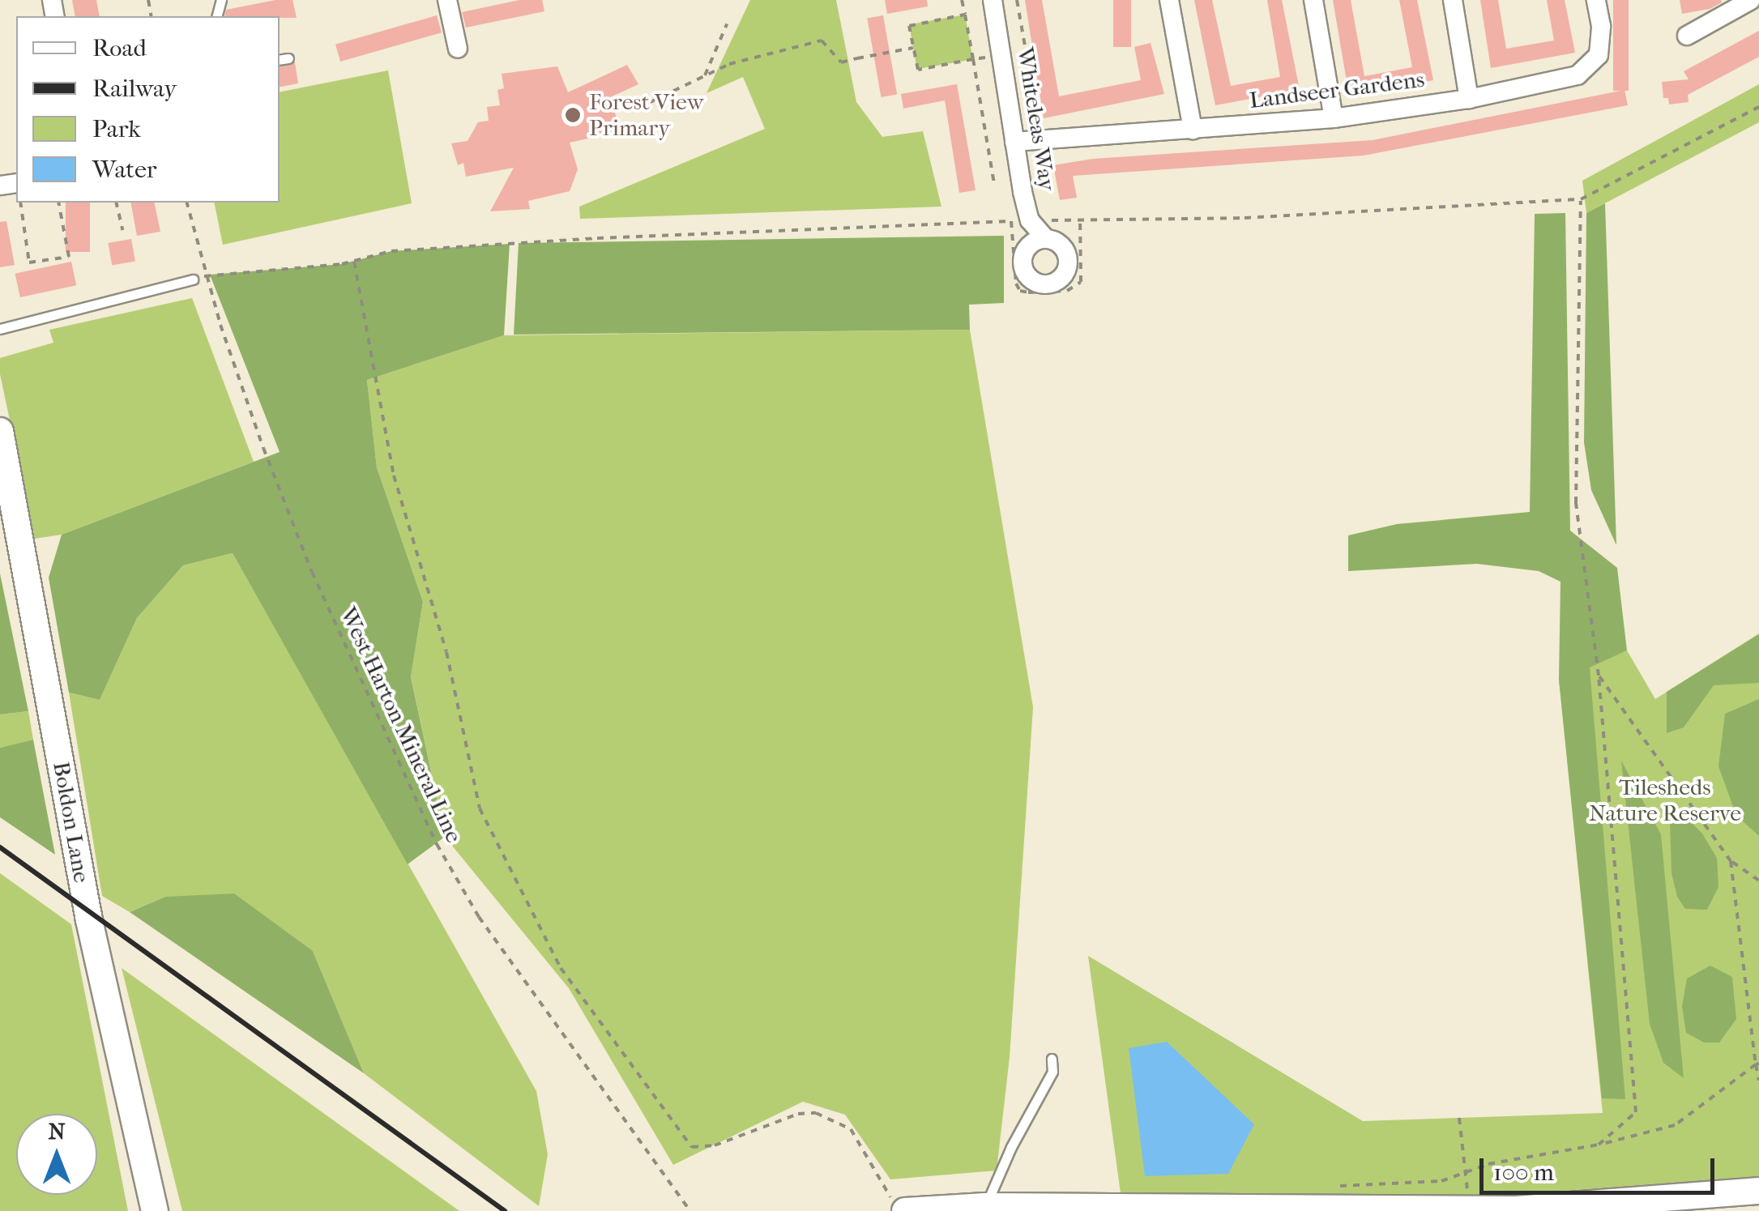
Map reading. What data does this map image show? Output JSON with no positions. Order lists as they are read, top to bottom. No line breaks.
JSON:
{"streets":{"street":["Landseer Gardens","Whiteleas Way","Boldon Lane"],"path":["West Harton Mineral Line"]},"crossings":[["Landseer Gardens","Whiteleas Way"]],"parks":["Tilesheds Nature Reserve"],"places":["Forest View Primary"],"legend":["Road","Railway","Park","Water"],"scale_bar":"100 m","north":"top"}
